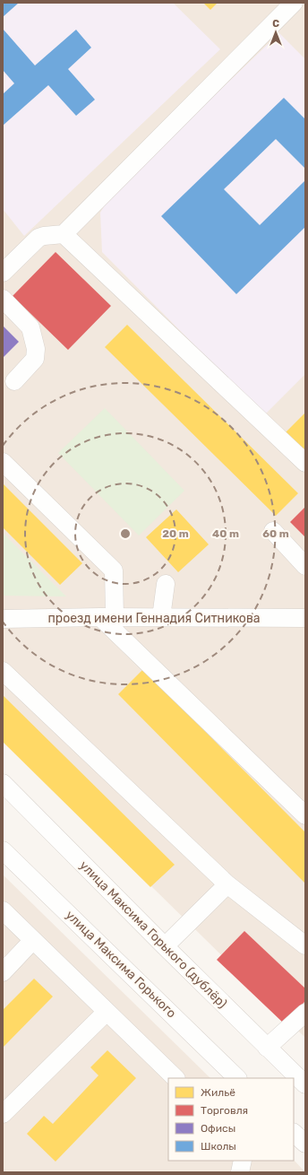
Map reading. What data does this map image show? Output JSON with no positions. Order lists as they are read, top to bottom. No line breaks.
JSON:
{"streets":{"street":["проезд имени Геннадия Ситникова","улица Максима Горького (дублёр)","улица Максима Горького"]},"legend":["Жильё","Торговля","Офисы","Школы"],"north":"top","rings":["20 m","40 m","60 m"]}
